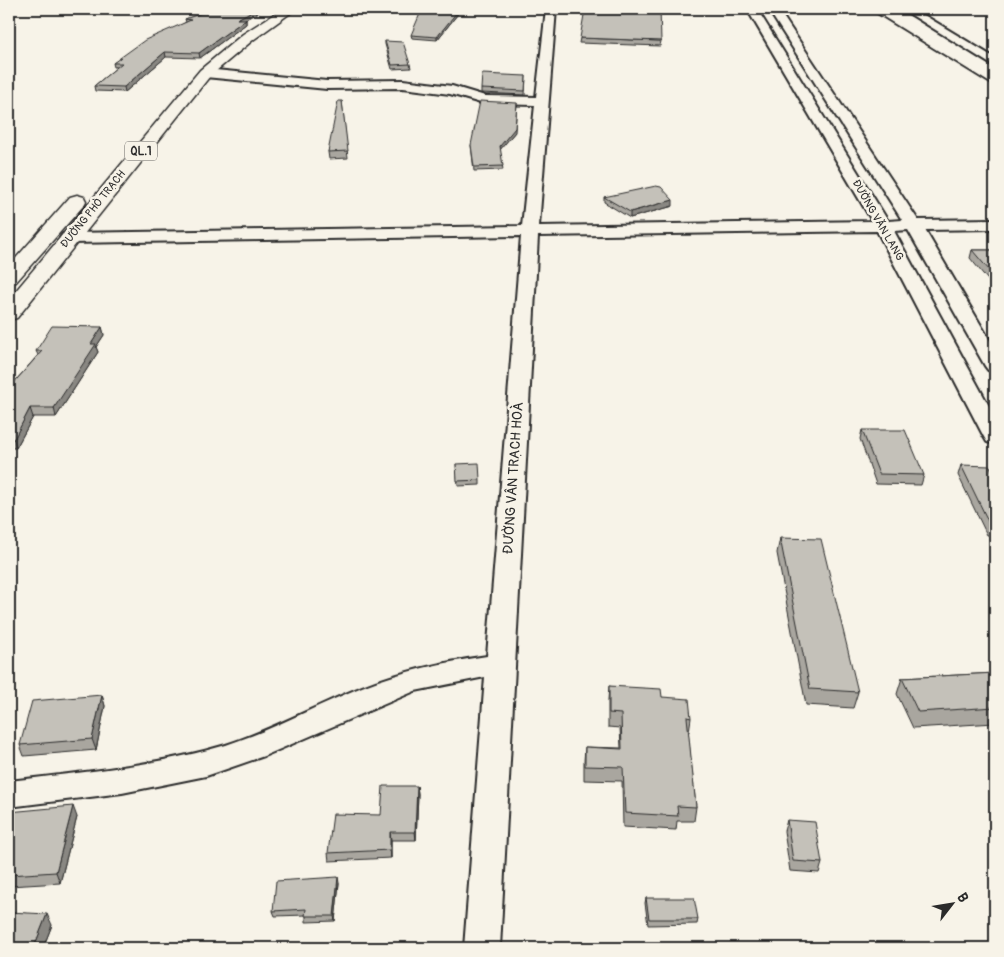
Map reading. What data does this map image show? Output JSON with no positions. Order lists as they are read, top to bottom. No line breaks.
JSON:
{"streets":{"highway":["QL.1","ĐƯỜNG PHÒ TRẠCH"],"street":["ĐƯỜNG VĂN LANG","ĐƯỜNG VÂN TRẠCH HOÀ"]},"north":"top right"}
